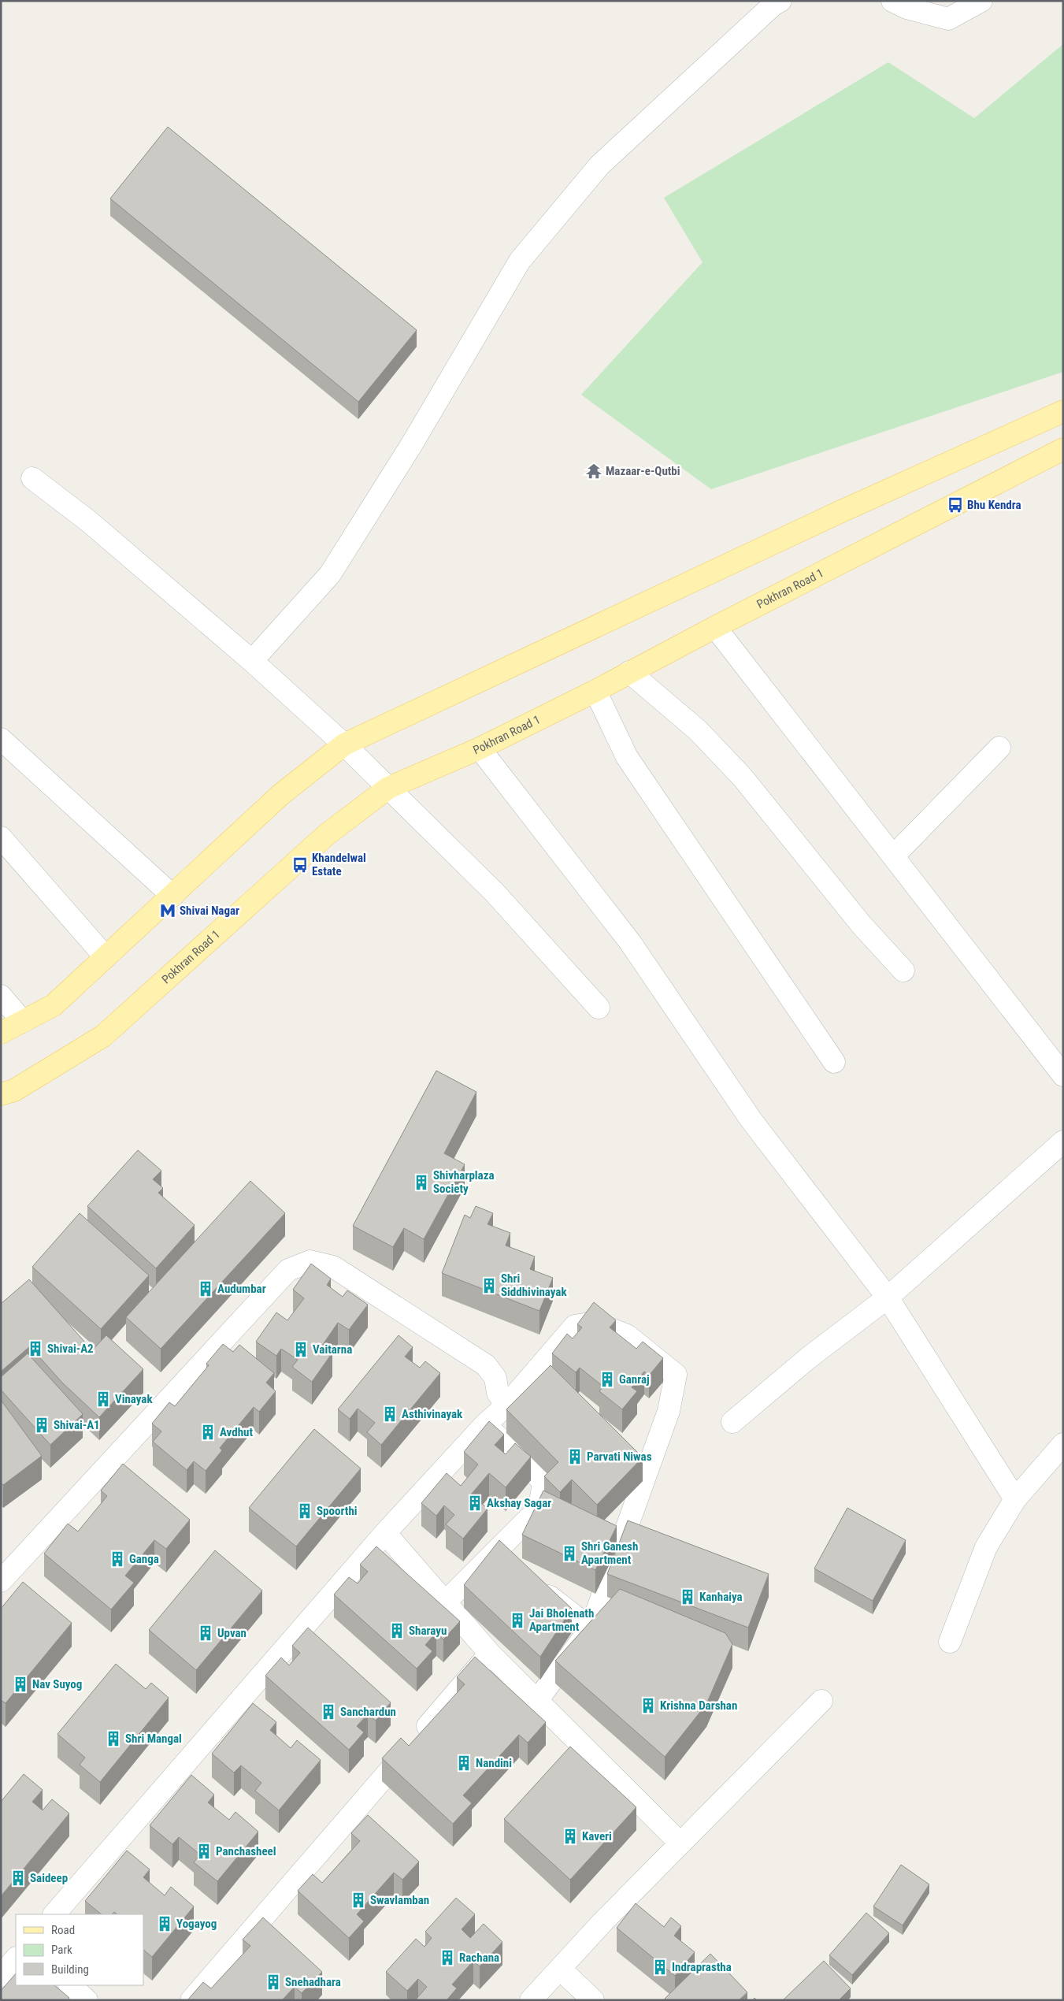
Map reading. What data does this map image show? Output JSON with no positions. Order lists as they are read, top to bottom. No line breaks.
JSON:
{"streets":{"main road":["Pokhran Road 1"]},"places":{"temple":["Mazaar-e-Qutbi"],"bus stop":["Bhu Kendra","Khandelwal Estate"],"metro station":["Shivai Nagar"],"building":["Shivharplaza Society","Shri Siddhivinayak","Audumbar","Shivai-A2","Vaitarna","Ganraj","Vinayak","Asthivinayak","Shivai-A1","Avdhut","Parvati Niwas","Akshay Sagar","Spoorthi","Shri Ganesh Apartment","Ganga","Kanhaiya","Jai Bholenath Apartment","Sharayu","Upvan","Nav Suyog","Krishna Darshan","Sanchardun","Shri Mangal","Nandini","Kaveri","Panchasheel","Saideep","Swavlamban","Yogayog","Rachana","Indraprastha","Snehadhara"]},"legend":["Road","Park","Building"]}
